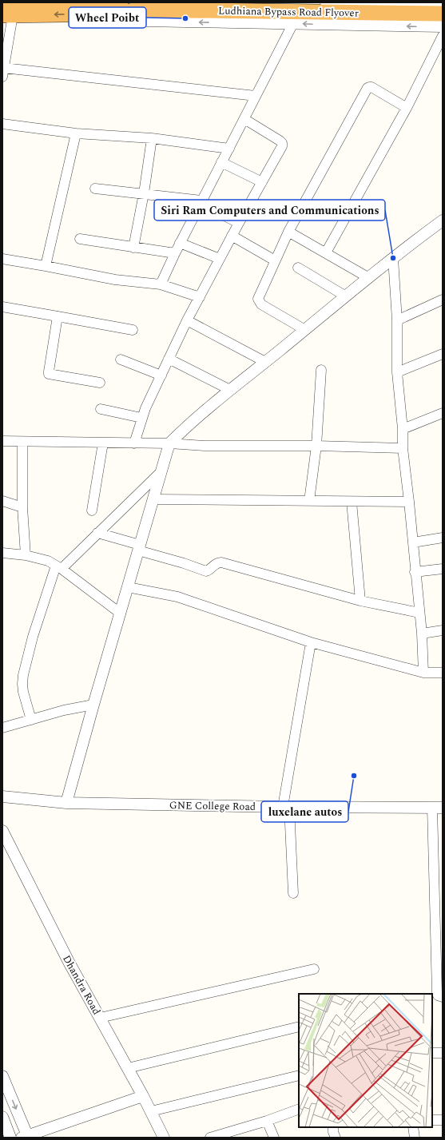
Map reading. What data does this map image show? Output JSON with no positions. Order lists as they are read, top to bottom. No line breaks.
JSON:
{"streets":{"highway":["Ludhiana Bypass Road Flyover"],"street":["GNE College Road","Dhandra Road"]},"places":["Wheel Poibt","Siri Ram Computers and Communications","luxelane autos"]}
